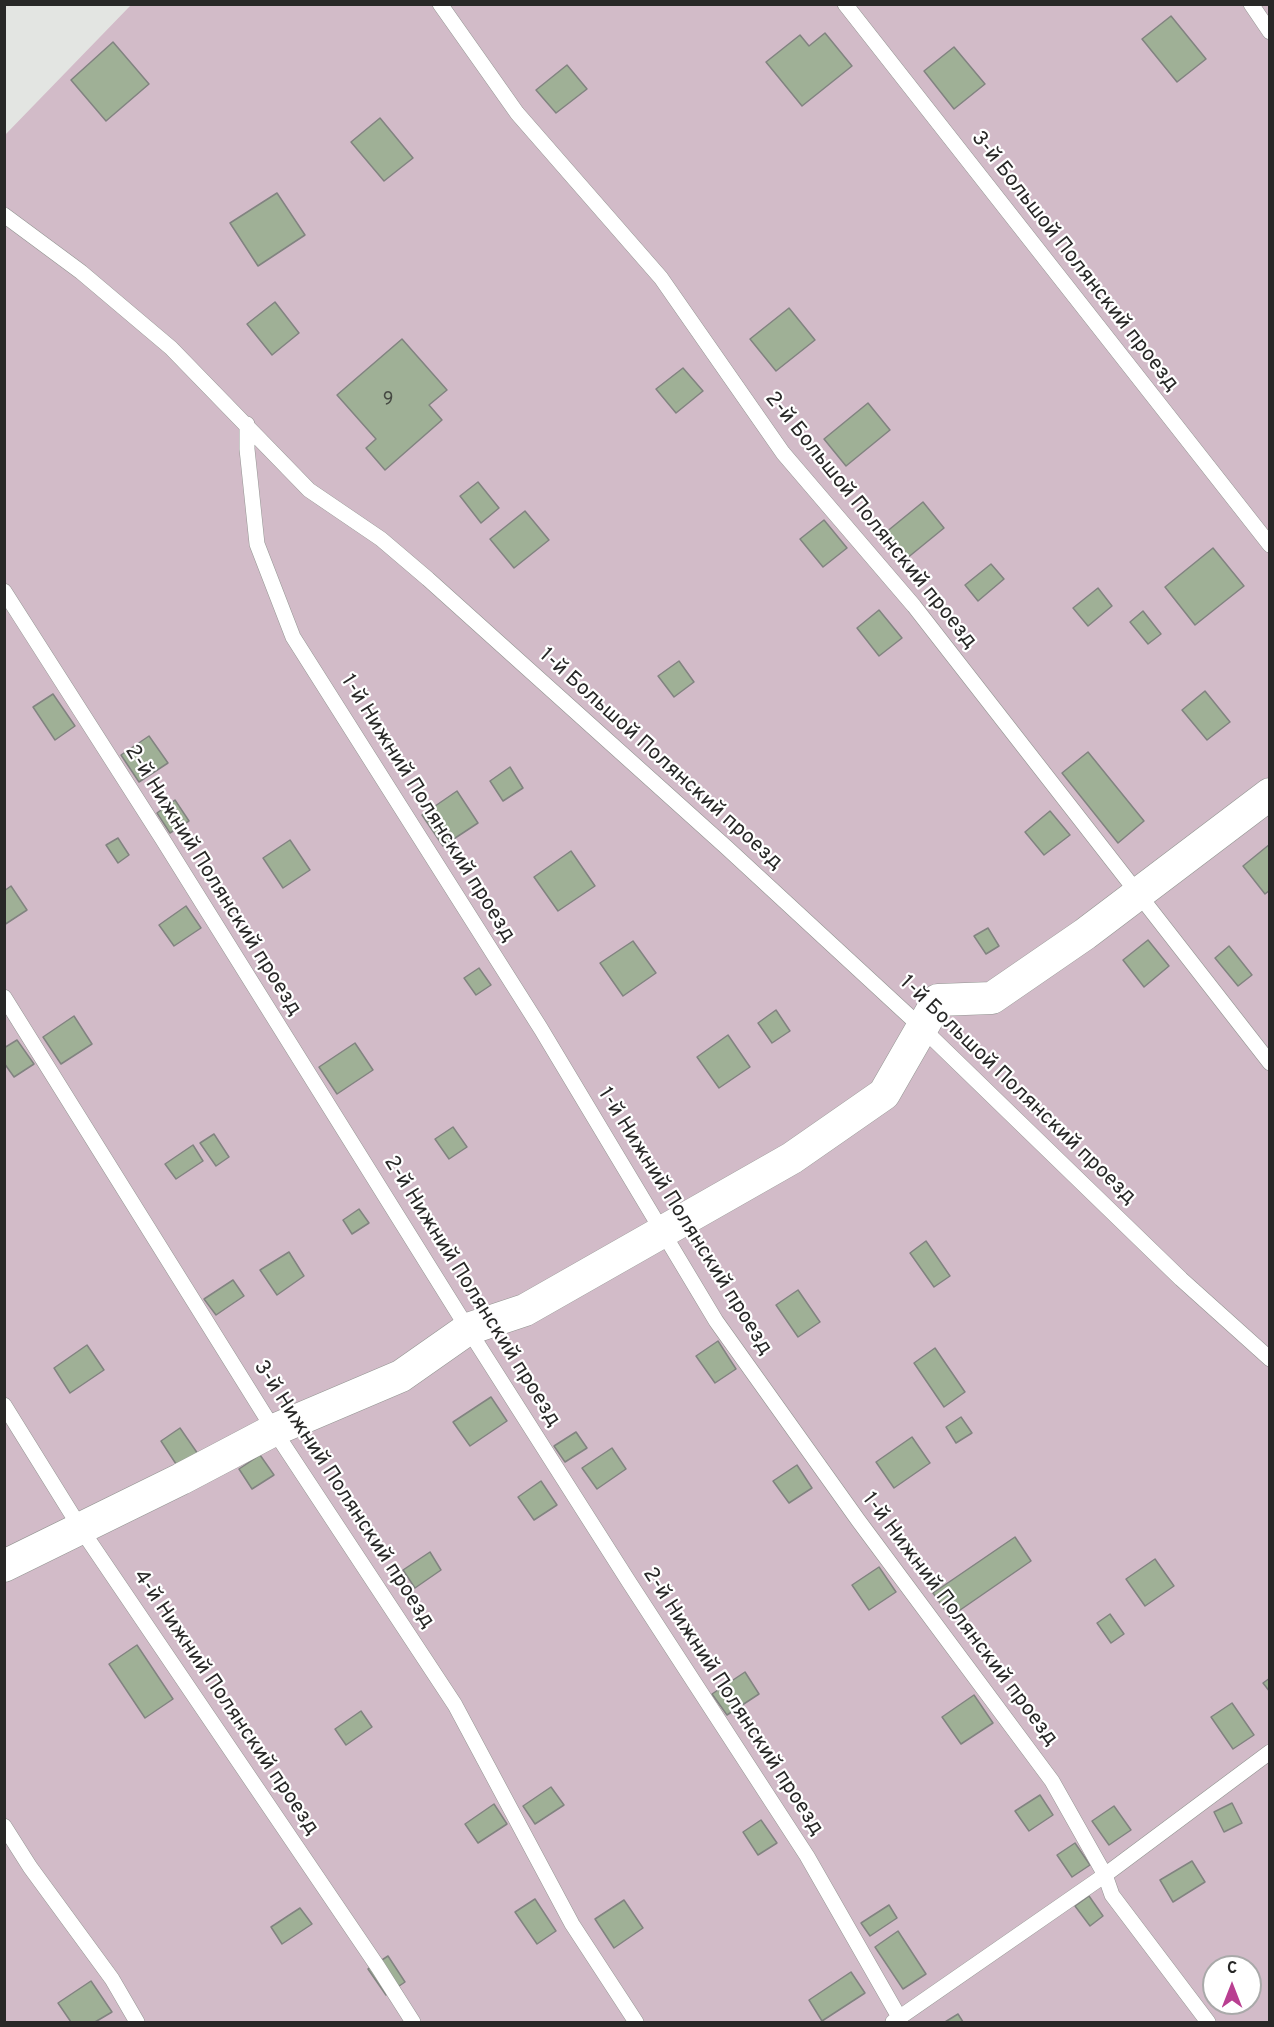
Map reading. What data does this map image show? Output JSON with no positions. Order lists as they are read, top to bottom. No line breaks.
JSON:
{"streets":{"lane":["3-й Большой Полянский проезд","2-й Большой Полянский проезд","1-й Большой Полянский проезд","1-й Нижний Полянский проезд","2-й Нижний Полянский проезд","3-й Нижний Полянский проезд","4-й Нижний Полянский проезд"]},"crossings":[["1-й Большой Полянский проезд","1-й Нижний Полянский проезд"]],"house_numbers":["9"],"north":"top"}
